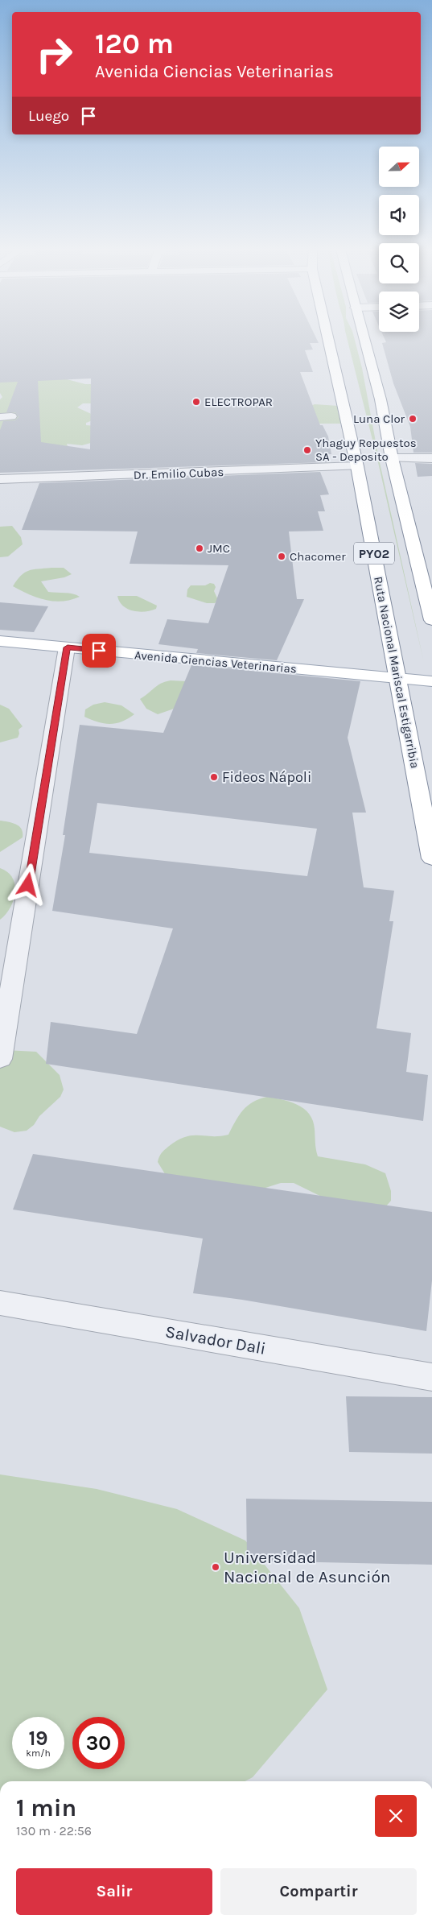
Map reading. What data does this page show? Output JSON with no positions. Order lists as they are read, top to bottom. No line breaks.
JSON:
{"streets":{"main road":["PY02","Avenida Ciencias Veterinarias","Ruta Nacional Mariscal Estigarribia"],"street":["Dr. Emilio Cubas","Salvador Dali"]},"crossings":[["Dr. Emilio Cubas","Ruta Nacional Mariscal Estigarribia"],["Avenida Ciencias Veterinarias","Ruta Nacional Mariscal Estigarribia"]],"places":["ELECTROPAR","Luna Clor","Yhaguy Repuestos SA - Deposito","JMC","Chacomer","Fideos Nápoli","Universidad Nacional de Asunción"],"north":"right","page":{"turn":["120 m","Avenida Ciencias Veterinarias"],"then":"Luego","speed":"19 km/h","limit":"30","heading":["1 min","130 m · 22:56"],"buttons":["Salir","Compartir"]}}
